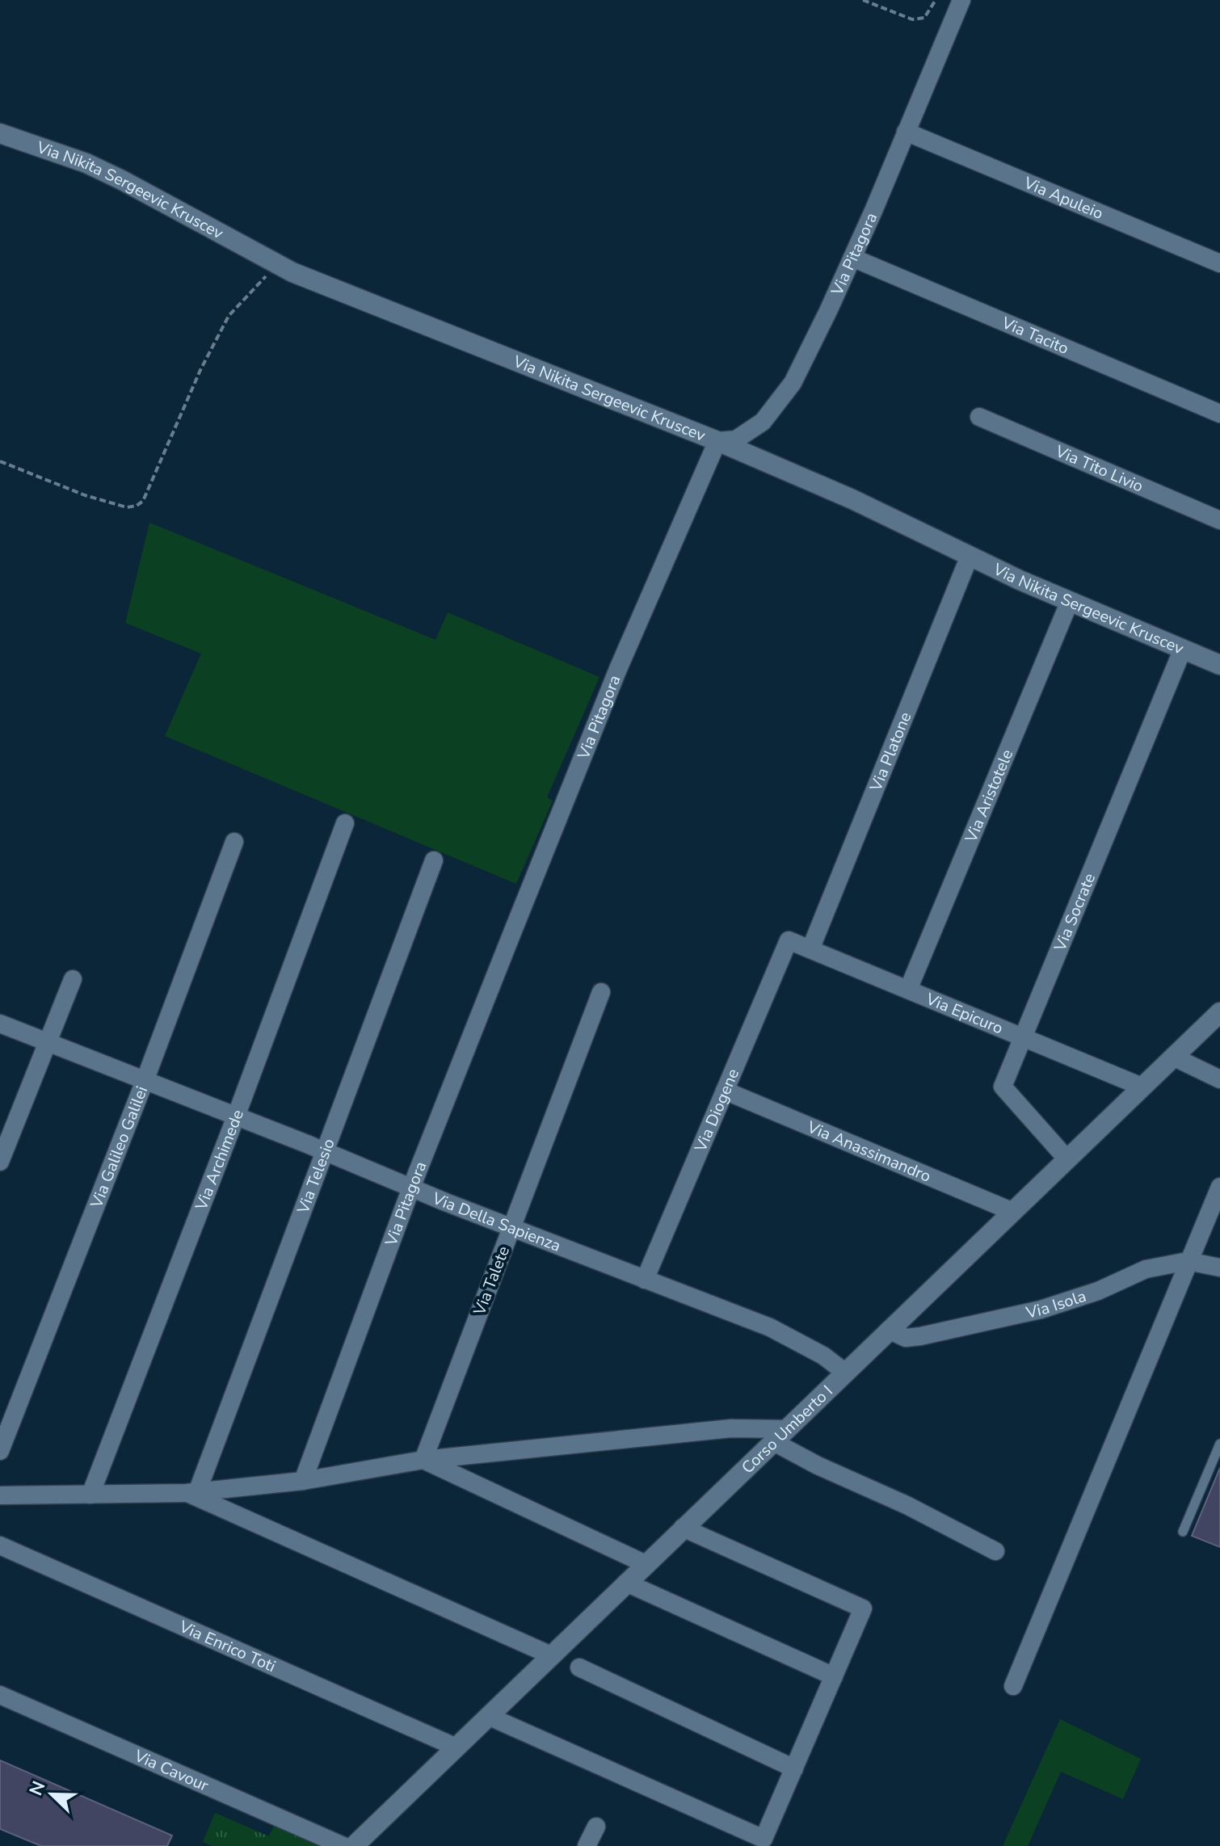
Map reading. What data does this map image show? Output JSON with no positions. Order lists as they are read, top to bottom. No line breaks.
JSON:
{"streets":{"main road":["Via Nikita Sergeevic Kruscev","Corso Umberto I"],"street":["Via Apuleio","Via Pitagora","Via Tacito","Via Tito Livio","Via Platone","Via Aristotele","Via Socrate","Via Epicuro","Via Diogene","Via Galileo Galilei","Via Anassimandro","Via Archimede","Via Telesio","Via Della Sapienza","Via Talete","Via Isola","Via Enrico Toti","Via Cavour"]},"crossings":[["Via Nikita Sergeevic Kruscev","Via Pitagora"],["Via Nikita Sergeevic Kruscev","Via Platone"],["Via Nikita Sergeevic Kruscev","Via Aristotele"],["Via Nikita Sergeevic Kruscev","Via Socrate"],["Via Apuleio","Via Pitagora"],["Via Pitagora","Via Tacito"],["Via Pitagora","Via Della Sapienza"],["Via Platone","Via Epicuro"],["Via Aristotele","Via Epicuro"],["Via Socrate","Via Epicuro"],["Via Socrate","Corso Umberto I"],["Via Epicuro","Via Diogene"],["Via Epicuro","Corso Umberto I"],["Via Diogene","Via Anassimandro"],["Via Diogene","Via Della Sapienza"],["Via Galileo Galilei","Via Della Sapienza"],["Via Anassimandro","Corso Umberto I"],["Via Archimede","Via Della Sapienza"],["Via Telesio","Via Della Sapienza"],["Via Della Sapienza","Via Talete"],["Via Della Sapienza","Corso Umberto I"],["Via Isola","Corso Umberto I"],["Corso Umberto I","Via Enrico Toti"]],"north":"top left"}
